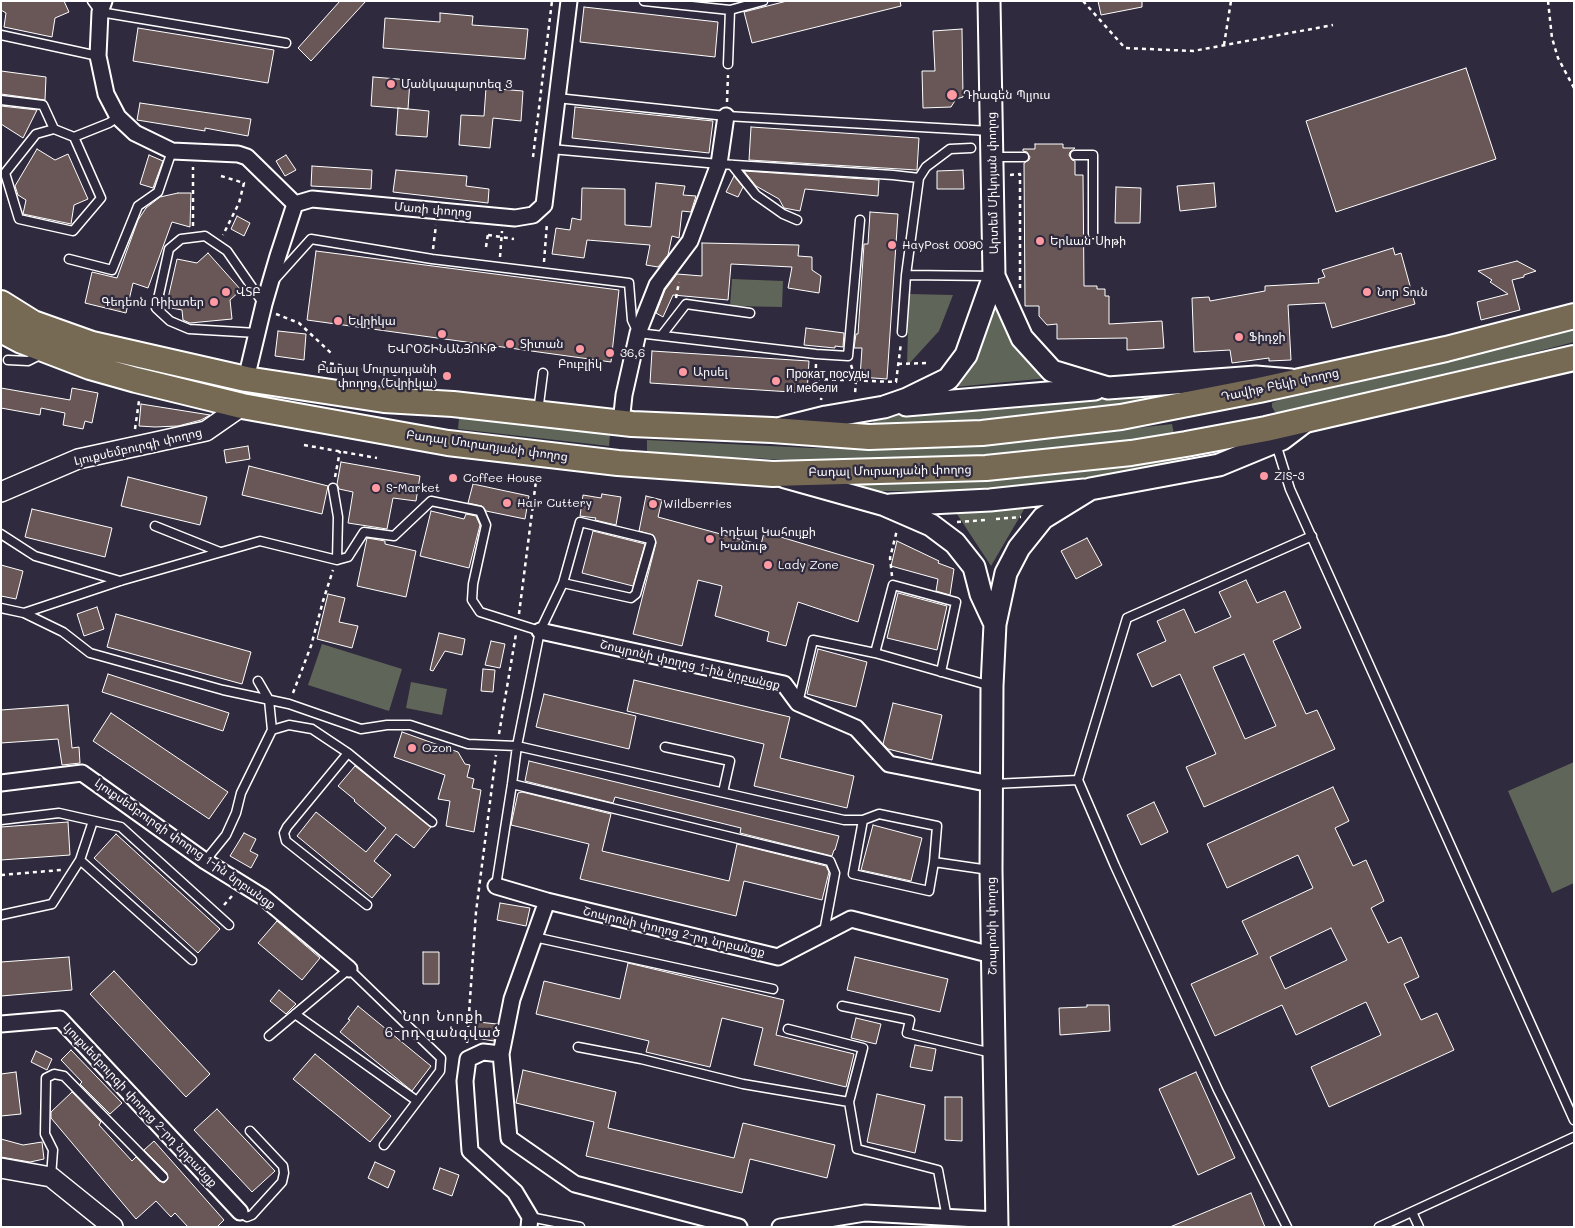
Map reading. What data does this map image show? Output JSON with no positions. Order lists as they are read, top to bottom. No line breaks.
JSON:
{"streets":{"main road":["Արտեմ Միկոյան փողոց","Դավիթ Բեկի փողոց","Բադալ Մուրադյանի փողոց","Շոպրոնի փողոց"],"street":["Մառի փողոց","Լյուքսեմբուրգի փողոց","Շոպրոնի փողոց 1-ին նրբանցք","Լյուքսեմբուրգի փողոց 1-ին նրբանցք","Շոպրոնի փողոց 2-րդ նրբանցք","Լյուքսեմբուրգի փողոց 2-րդ նրբանցք"]},"crossings":[["Արտեմ Միկոյան փողոց","Դավիթ Բեկի փողոց"],["Բադալ Մուրադյանի փողոց","Լյուքսեմբուրգի փողոց"],["Շոպրոնի փողոց 1-ին նրբանցք","Շոպրոնի փողոց"],["Շոպրոնի փողոց","Շոպրոնի փողոց 2-րդ նրբանցք"]],"districts":["Նոր Նորքի 6-րդ զանգված"],"places":["Մանկապարտեզ 3","Դիագեն Պլյուս","Երևան Սիթի","HayPost 0090","ՎՏԲ","Նոր Տուն","Գեդեոն Ռիխտեր","Եվրիկա","ԵՎՐՕՇԻՆԱՆՅՈՒԹ","Ֆիդջի","Տիտան","Բուբլիկ","36,6","Արսել","Բադալ Մուրադյանի փողոց (Եվրիկա)","Прокат посуды и мебели","ZiS-3","Coffee House","S-Market","Hair Cuttery","Wildberries","Իդեալ Կահույքի Խանութ","Lady Zone","Ozon"]}
